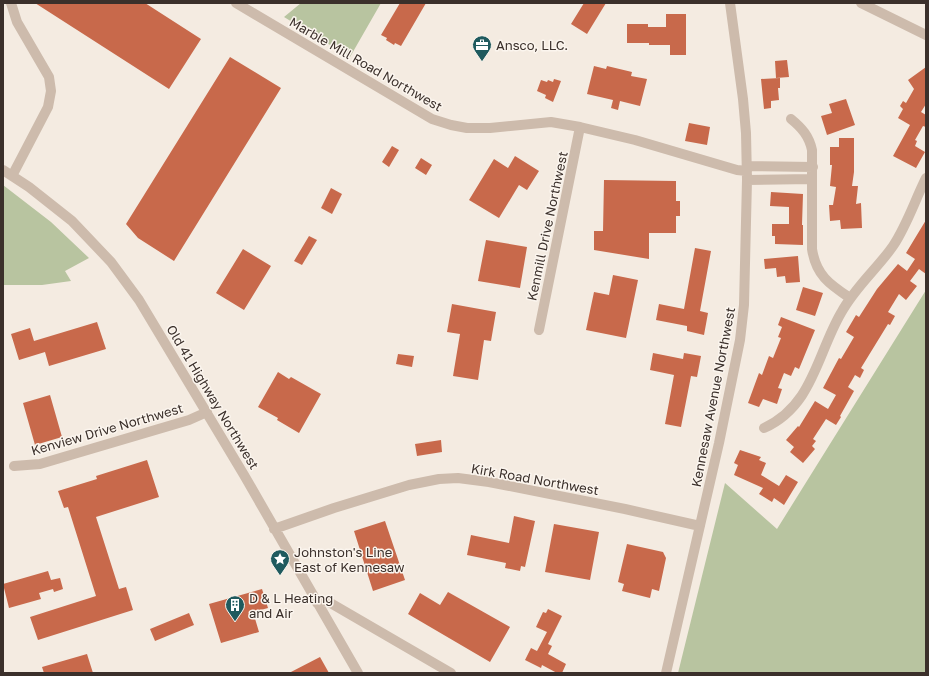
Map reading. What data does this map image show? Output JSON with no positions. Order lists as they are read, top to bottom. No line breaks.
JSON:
{"streets":{"street":["Marble Mill Road Northwest","Kenmill Drive Northwest","Old 41 Highway Northwest","Kennesaw Avenue Northwest","Kenview Drive Northwest","Kirk Road Northwest"]},"crossings":[["Marble Mill Road Northwest","Kenmill Drive Northwest"],["Marble Mill Road Northwest","Kennesaw Avenue Northwest"],["Old 41 Highway Northwest","Kenview Drive Northwest"],["Old 41 Highway Northwest","Kirk Road Northwest"],["Kennesaw Avenue Northwest","Kirk Road Northwest"]],"places":{"office":["Ansco, LLC."],"place":["Johnston's Line East of Kennesaw"],"building":["D & L Heating and Air"]}}
